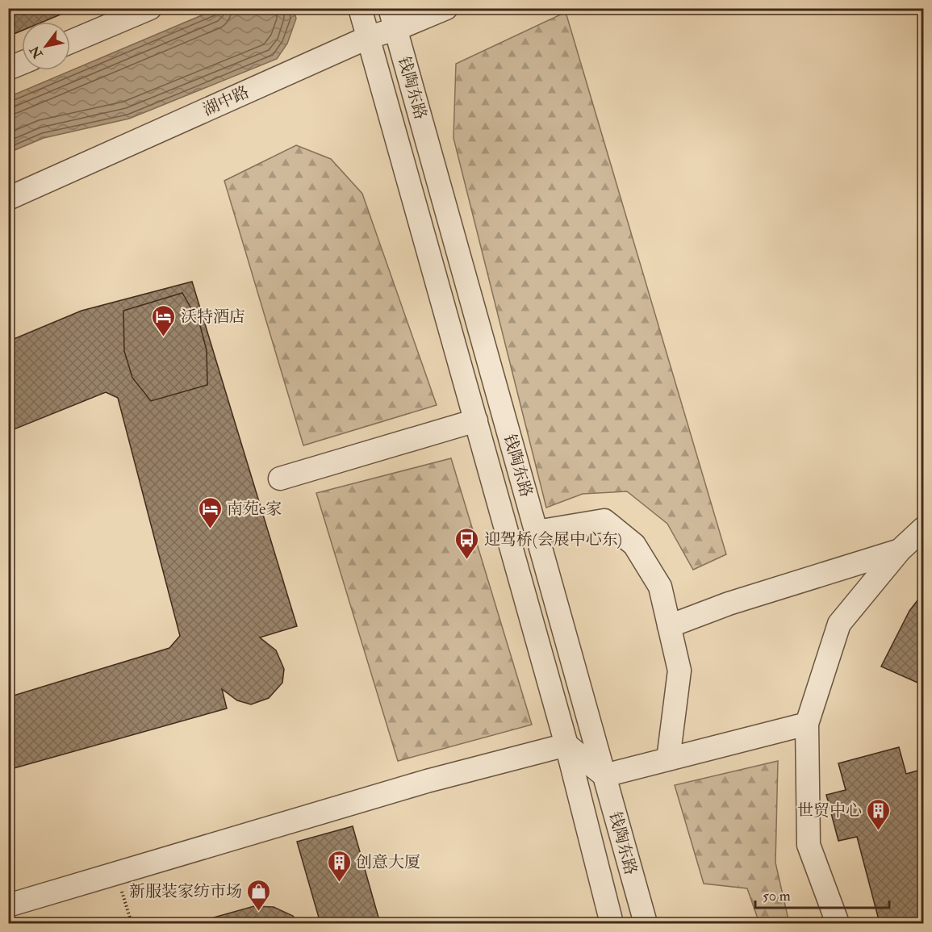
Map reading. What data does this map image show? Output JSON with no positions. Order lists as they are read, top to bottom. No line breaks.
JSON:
{"streets":{"street":["钱陶东路","湖中路"]},"crossings":[["钱陶东路","湖中路"]],"places":{"hotel":["沃特酒店","南苑e家"],"bus stop":["迎驾桥(会展中心东)"],"building":["世贸中心","创意大厦"],"shop":["新服装家纺市场"]},"scale_bar":"50 m","north":"bottom left"}
